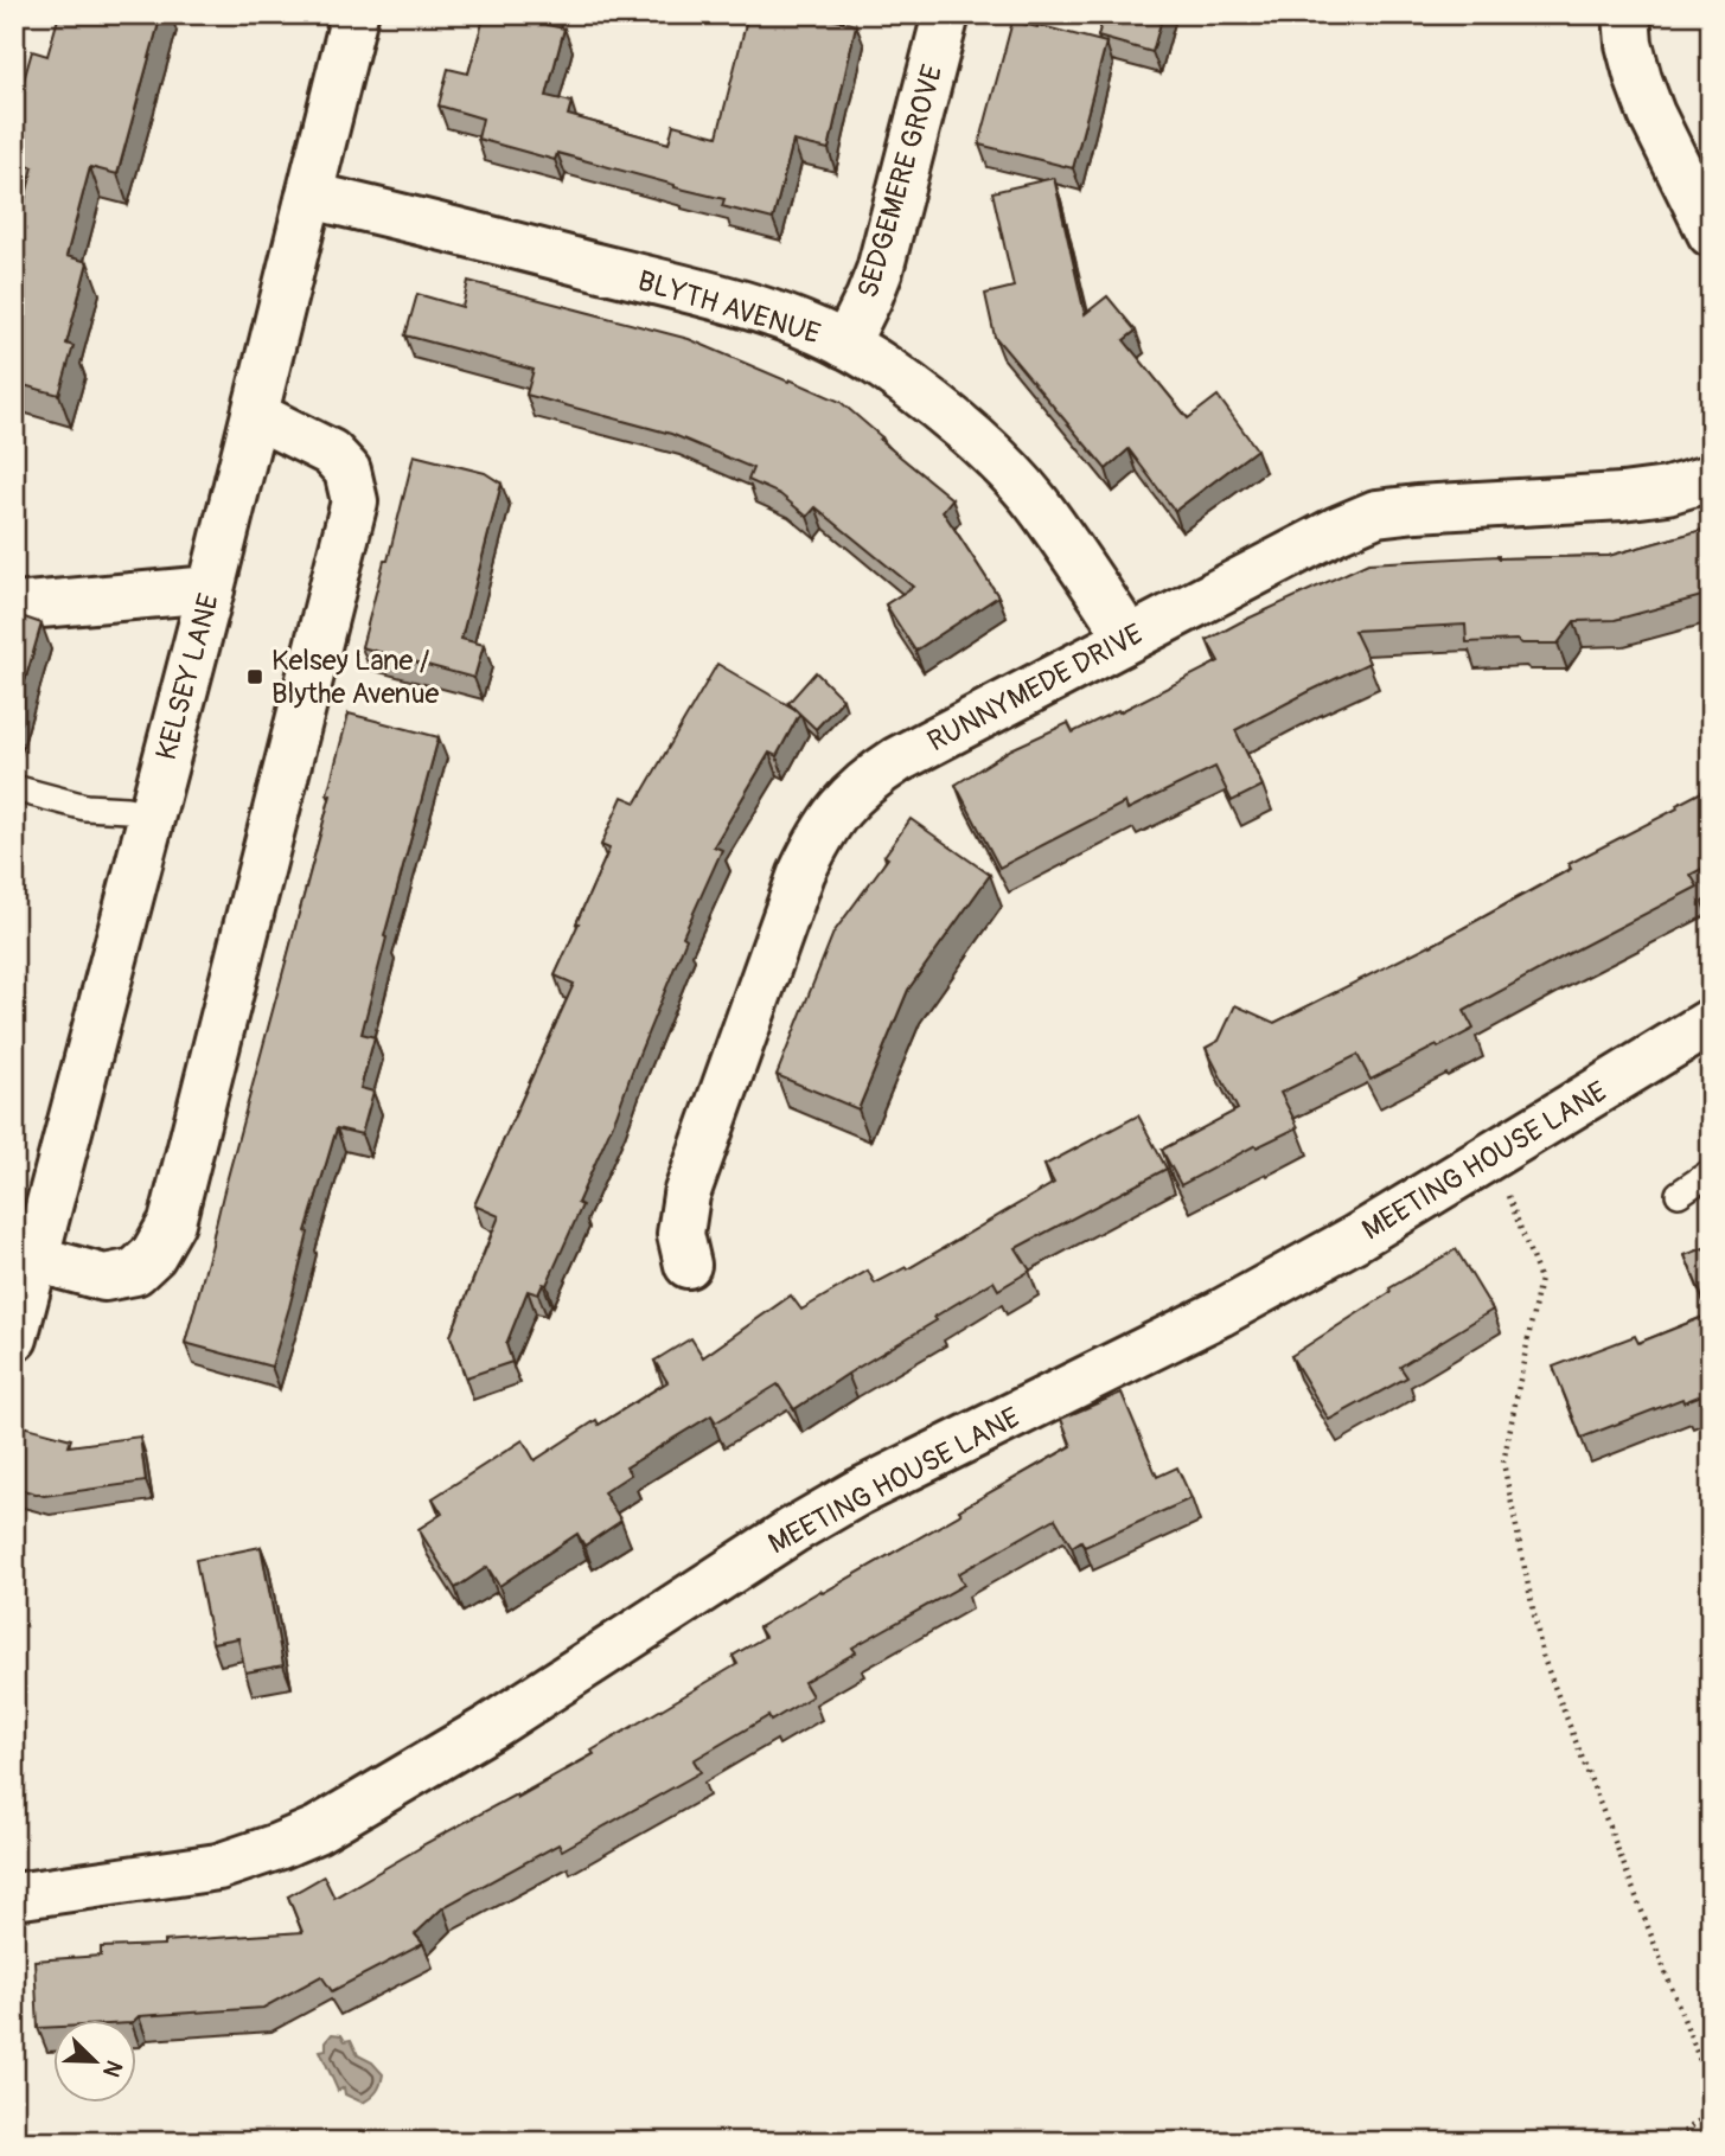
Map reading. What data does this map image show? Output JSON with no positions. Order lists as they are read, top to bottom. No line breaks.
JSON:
{"streets":{"street":["SEDGEMERE GROVE","BLYTH AVENUE","KELSEY LANE","RUNNYMEDE DRIVE","MEETING HOUSE LANE"]},"crossings":[["SEDGEMERE GROVE","BLYTH AVENUE"],["BLYTH AVENUE","KELSEY LANE"],["BLYTH AVENUE","RUNNYMEDE DRIVE"]],"places":{"transit":["Kelsey Lane / Blythe Avenue"]},"north":"bottom right"}
